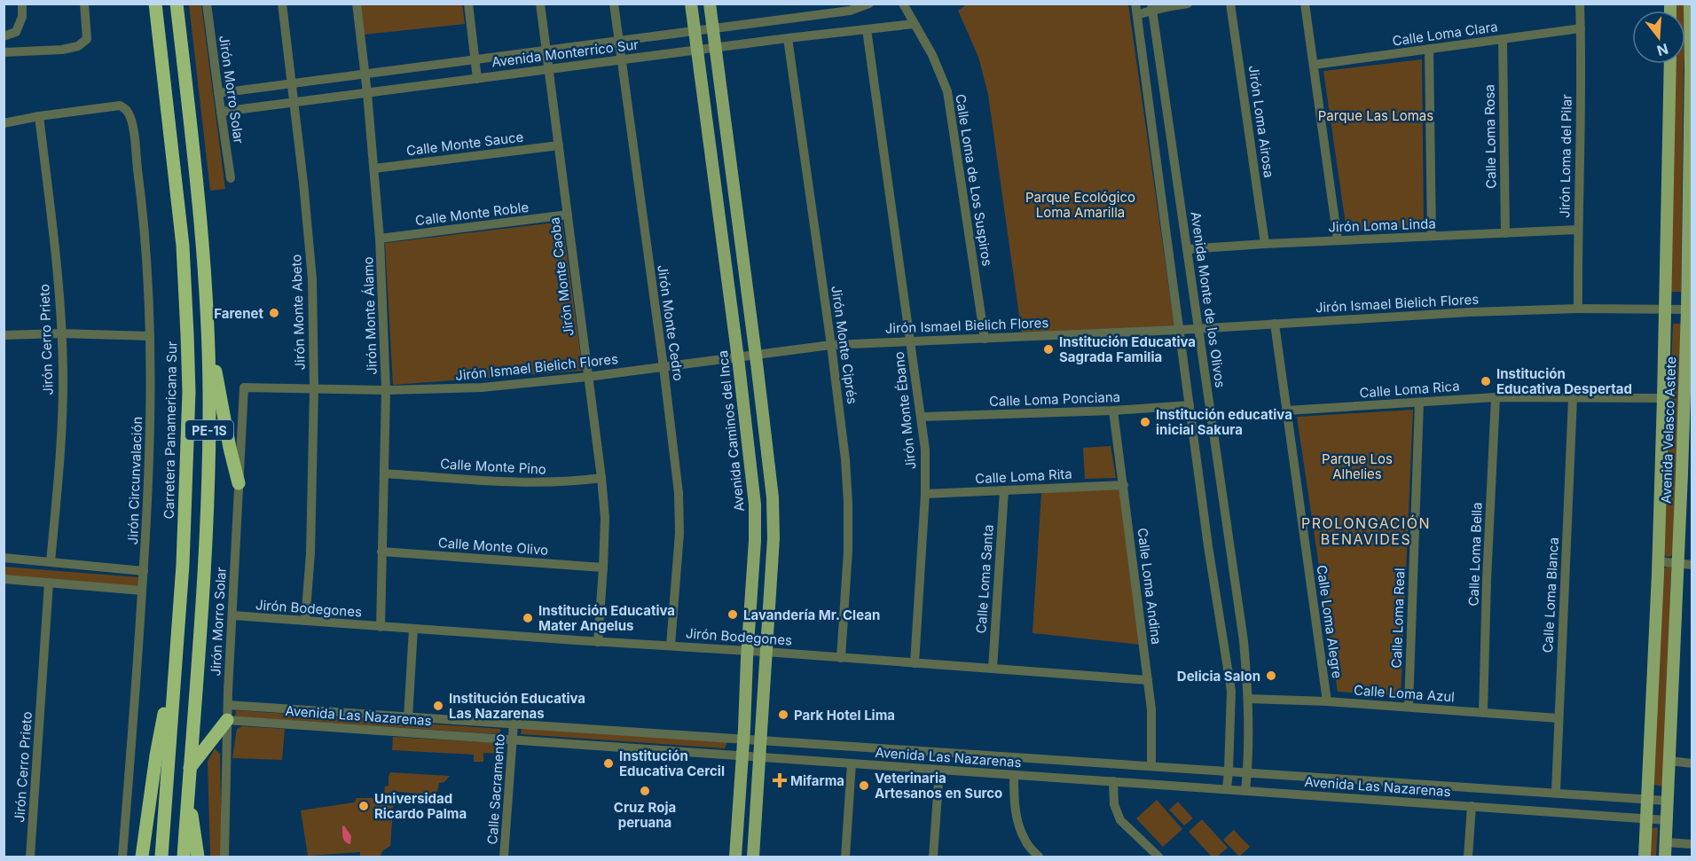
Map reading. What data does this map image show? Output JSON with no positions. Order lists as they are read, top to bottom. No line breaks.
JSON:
{"streets":{"highway":["Carretera Panamericana Sur","PE-1S"],"main road":["Avenida Velasco Astete","Avenida Caminos del Inca"],"street":["Calle Loma Clara","Avenida Monterrico Sur","Jirón Morro Solar","Jirón Loma Airosa","Calle Loma Rosa","Calle Monte Sauce","Jirón Loma del Pilar","Calle Loma de Los Suspiros","Calle Monte Roble","Jirón Loma Linda","Jirón Monte Caoba","Avenida Monte de los Olivos","Jirón Ismael Bielich Flores","Jirón Monte Abeto","Jirón Monte Álamo","Jirón Monte Cedro","Jirón Cerro Prieto","Jirón Monte Ciprés","Calle Loma Rica","Calle Loma Ponciana","Jirón Monte Ébano","Calle Monte Pino","Calle Loma Rita","Jirón Circunvalación","Calle Monte Olivo","Calle Loma Bella","Calle Loma Santa","Calle Loma Andina","Calle Loma Blanca","Jirón Bodegones","Calle Loma Real","Calle Loma Alegre","Calle Loma Azul","Avenida Las Nazarenas","Calle Sacramento"]},"crossings":[["Calle Loma Clara","Calle Loma Rosa"],["Calle Loma Clara","Jirón Loma del Pilar"],["Avenida Monterrico Sur","Jirón Morro Solar"],["Avenida Monterrico Sur","Calle Loma de Los Suspiros"],["Avenida Monterrico Sur","Jirón Monte Caoba"],["Avenida Monterrico Sur","Jirón Monte Abeto"],["Avenida Monterrico Sur","Jirón Monte Álamo"],["Avenida Monterrico Sur","Jirón Monte Cedro"],["Avenida Monterrico Sur","Jirón Monte Ciprés"],["Avenida Monterrico Sur","Jirón Monte Ébano"],["Avenida Monterrico Sur","Avenida Caminos del Inca"],["Jirón Morro Solar","Jirón Ismael Bielich Flores"],["Jirón Morro Solar","Jirón Bodegones"],["Jirón Morro Solar","Avenida Las Nazarenas"],["Jirón Loma Airosa","Jirón Loma Linda"],["Calle Loma Rosa","Jirón Loma Linda"],["Calle Monte Sauce","Jirón Monte Caoba"],["Calle Monte Sauce","Jirón Monte Álamo"],["Jirón Loma del Pilar","Jirón Loma Linda"],["Jirón Loma del Pilar","Jirón Ismael Bielich Flores"],["Calle Loma de Los Suspiros","Jirón Ismael Bielich Flores"],["Calle Monte Roble","Jirón Monte Caoba"],["Calle Monte Roble","Jirón Monte Álamo"],["Jirón Loma Linda","Avenida Monte de los Olivos"],["Jirón Monte Caoba","Jirón Ismael Bielich Flores"],["Jirón Monte Caoba","Calle Monte Pino"],["Jirón Monte Caoba","Calle Monte Olivo"],["Jirón Monte Caoba","Jirón Bodegones"],["Avenida Monte de los Olivos","Jirón Ismael Bielich Flores"],["Avenida Monte de los Olivos","Calle Loma Azul"],["Avenida Monte de los Olivos","Avenida Las Nazarenas"],["Jirón Ismael Bielich Flores","Jirón Monte Abeto"],["Jirón Ismael Bielich Flores","Jirón Monte Álamo"],["Jirón Ismael Bielich Flores","Jirón Monte Cedro"],["Jirón Ismael Bielich Flores","Jirón Monte Ciprés"],["Jirón Ismael Bielich Flores","Jirón Monte Ébano"],["Jirón Ismael Bielich Flores","Avenida Velasco Astete"],["Jirón Ismael Bielich Flores","Avenida Caminos del Inca"],["Jirón Ismael Bielich Flores","Calle Loma Alegre"],["Jirón Monte Abeto","Jirón Bodegones"],["Jirón Monte Álamo","Calle Monte Pino"],["Jirón Monte Álamo","Calle Monte Olivo"],["Jirón Monte Álamo","Jirón Bodegones"],["Jirón Monte Cedro","Jirón Bodegones"],["Jirón Cerro Prieto","Jirón Circunvalación"],["Jirón Monte Ciprés","Jirón Bodegones"],["Calle Loma Rica","Avenida Velasco Astete"],["Calle Loma Rica","Calle Loma Bella"],["Calle Loma Rica","Calle Loma Blanca"],["Calle Loma Rica","Calle Loma Real"],["Calle Loma Rica","Calle Loma Alegre"],["Calle Loma Ponciana","Jirón Monte Ébano"],["Calle Loma Ponciana","Calle Loma Andina"],["Jirón Monte Ébano","Calle Loma Rita"],["Jirón Monte Ébano","Jirón Bodegones"],["Avenida Velasco Astete","Avenida Las Nazarenas"],["Avenida Caminos del Inca","Jirón Bodegones"],["Avenida Caminos del Inca","Avenida Las Nazarenas"],["Calle Loma Rita","Calle Loma Santa"],["Calle Loma Rita","Calle Loma Andina"],["Calle Loma Bella","Calle Loma Azul"],["Calle Loma Santa","Jirón Bodegones"],["Calle Loma Andina","Jirón Bodegones"],["Calle Loma Andina","Avenida Las Nazarenas"],["Calle Loma Blanca","Calle Loma Azul"],["Calle Loma Blanca","Avenida Las Nazarenas"],["Calle Loma Real","Calle Loma Azul"],["Calle Loma Alegre","Calle Loma Azul"],["Avenida Las Nazarenas","Calle Sacramento"]],"districts":["PROLONGACIÓN BENAVIDES"],"parks":["Parque Las Lomas","Parque Ecológico Loma Amarilla","Parque Los Alhelies"],"places":{"other":["Farenet","Institución Educativa Sagrada Familia","Institución Educativa Despertad","Institución educativa inicial Sakura","Lavandería Mr. Clean","Institución Educativa Mater Angelus","Delicia Salon","Institución Educativa Las Nazarenas","Park Hotel Lima","Institución Educativa Cercil","Veterinaria Artesanos en Surco","Cruz Roja peruana","Universidad Ricardo Palma"],"health":["Mifarma"]},"north":"bottom"}
